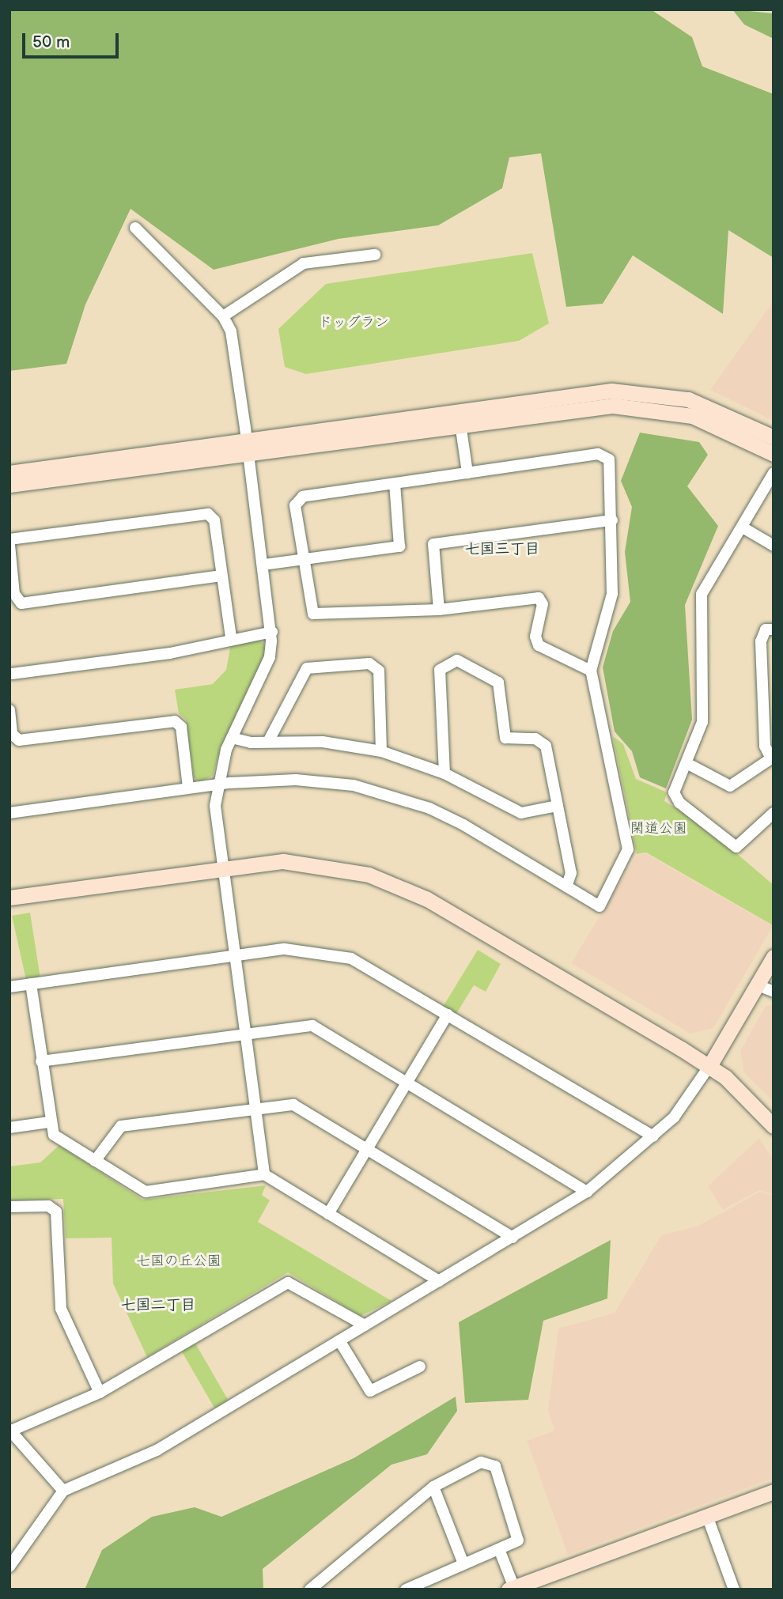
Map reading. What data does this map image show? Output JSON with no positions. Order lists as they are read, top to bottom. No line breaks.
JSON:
{"districts":["七国三丁目","七国二丁目"],"parks":["ドッグラン","閑道公園","七国の丘公園"],"scale_bar":"50 m"}
